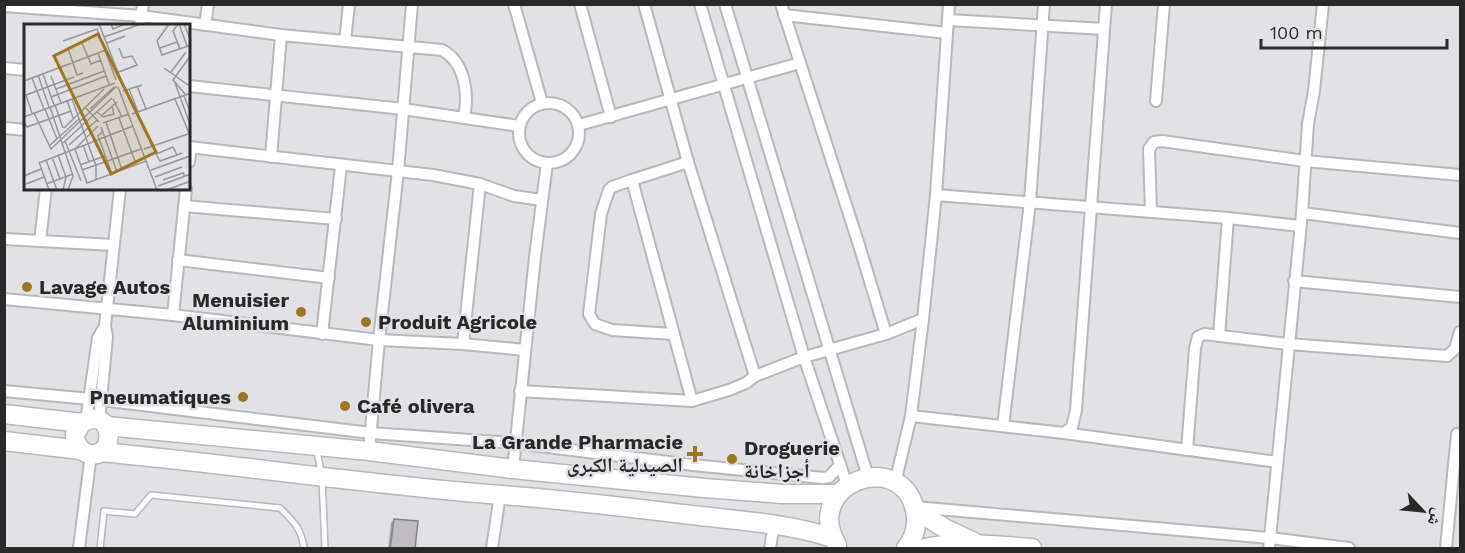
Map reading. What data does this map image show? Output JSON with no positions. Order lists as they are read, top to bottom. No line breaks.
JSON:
{"places":{"other":["Lavage Autos","Menuisier Aluminium","Produit Agricole","Pneumatiques","Café olivera","Droguerie أجزاخانة"],"health":["La Grande Pharmacie الصيدلية الكبرى"]},"scale_bar":"100 m","north":"bottom right"}
